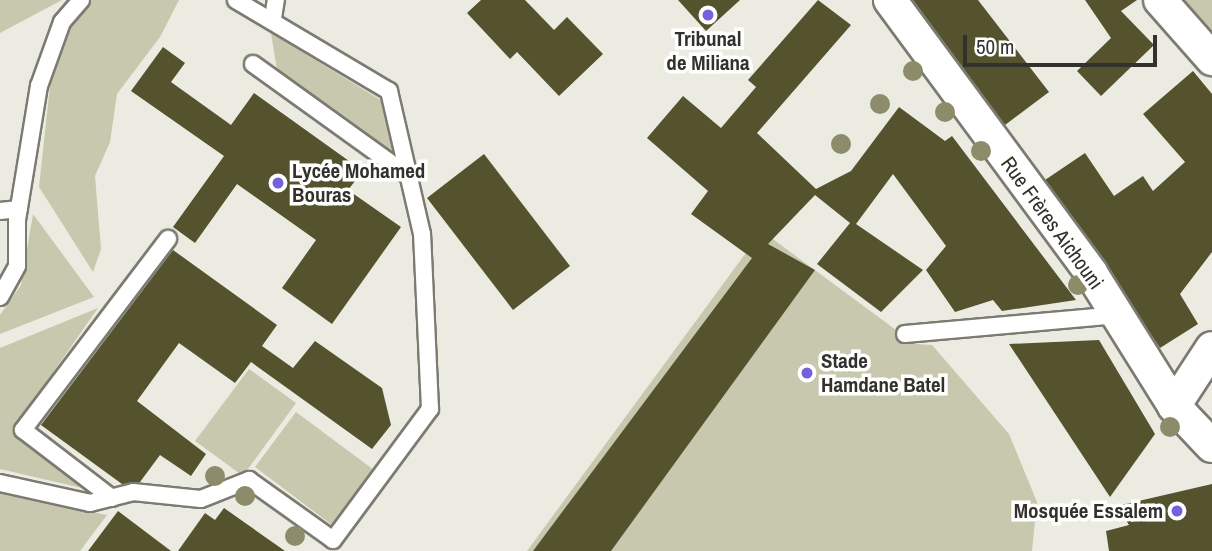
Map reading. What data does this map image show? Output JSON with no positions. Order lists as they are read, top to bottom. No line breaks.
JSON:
{"streets":{"street":["Rue Frères Aichouni"]},"places":["Tribunal de Miliana","Lycée Mohamed Bouras","Stade Hamdane Batel","Mosquée Essalem"],"scale_bar":"50 m"}
